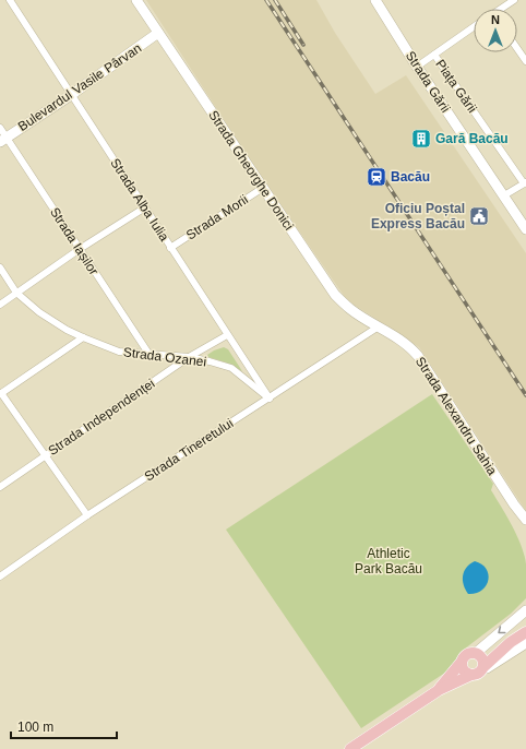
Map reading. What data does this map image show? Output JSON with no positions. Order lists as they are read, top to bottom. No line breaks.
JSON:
{"streets":{"street":["Strada Gării","Piața Gării","Bulevardul Vasile Pârvan","Strada Gheorghe Donici","Strada Alba Iulia","Strada Morii","Strada Iașilor","Strada Ozanei","Strada Alexandru Sahia","Strada Independenței","Strada Tineretului"]},"crossings":[["Bulevardul Vasile Pârvan","Strada Gheorghe Donici"],["Bulevardul Vasile Pârvan","Strada Alba Iulia"],["Bulevardul Vasile Pârvan","Strada Iașilor"],["Strada Gheorghe Donici","Strada Morii"],["Strada Gheorghe Donici","Strada Alexandru Sahia"],["Strada Gheorghe Donici","Strada Tineretului"],["Strada Alba Iulia","Strada Morii"],["Strada Alba Iulia","Strada Ozanei"],["Strada Alba Iulia","Strada Independenței"],["Strada Alba Iulia","Strada Tineretului"],["Strada Iașilor","Strada Ozanei"],["Strada Ozanei","Strada Independenței"],["Strada Ozanei","Strada Tineretului"],["Strada Alexandru Sahia","Strada Tineretului"]],"parks":["Athletic Park Bacău"],"places":{"building":["Gară Bacău"],"station":["Bacău"],"public building":["Oficiu Poștal Express Bacău"]},"scale_bar":"100 m","north":"top"}
